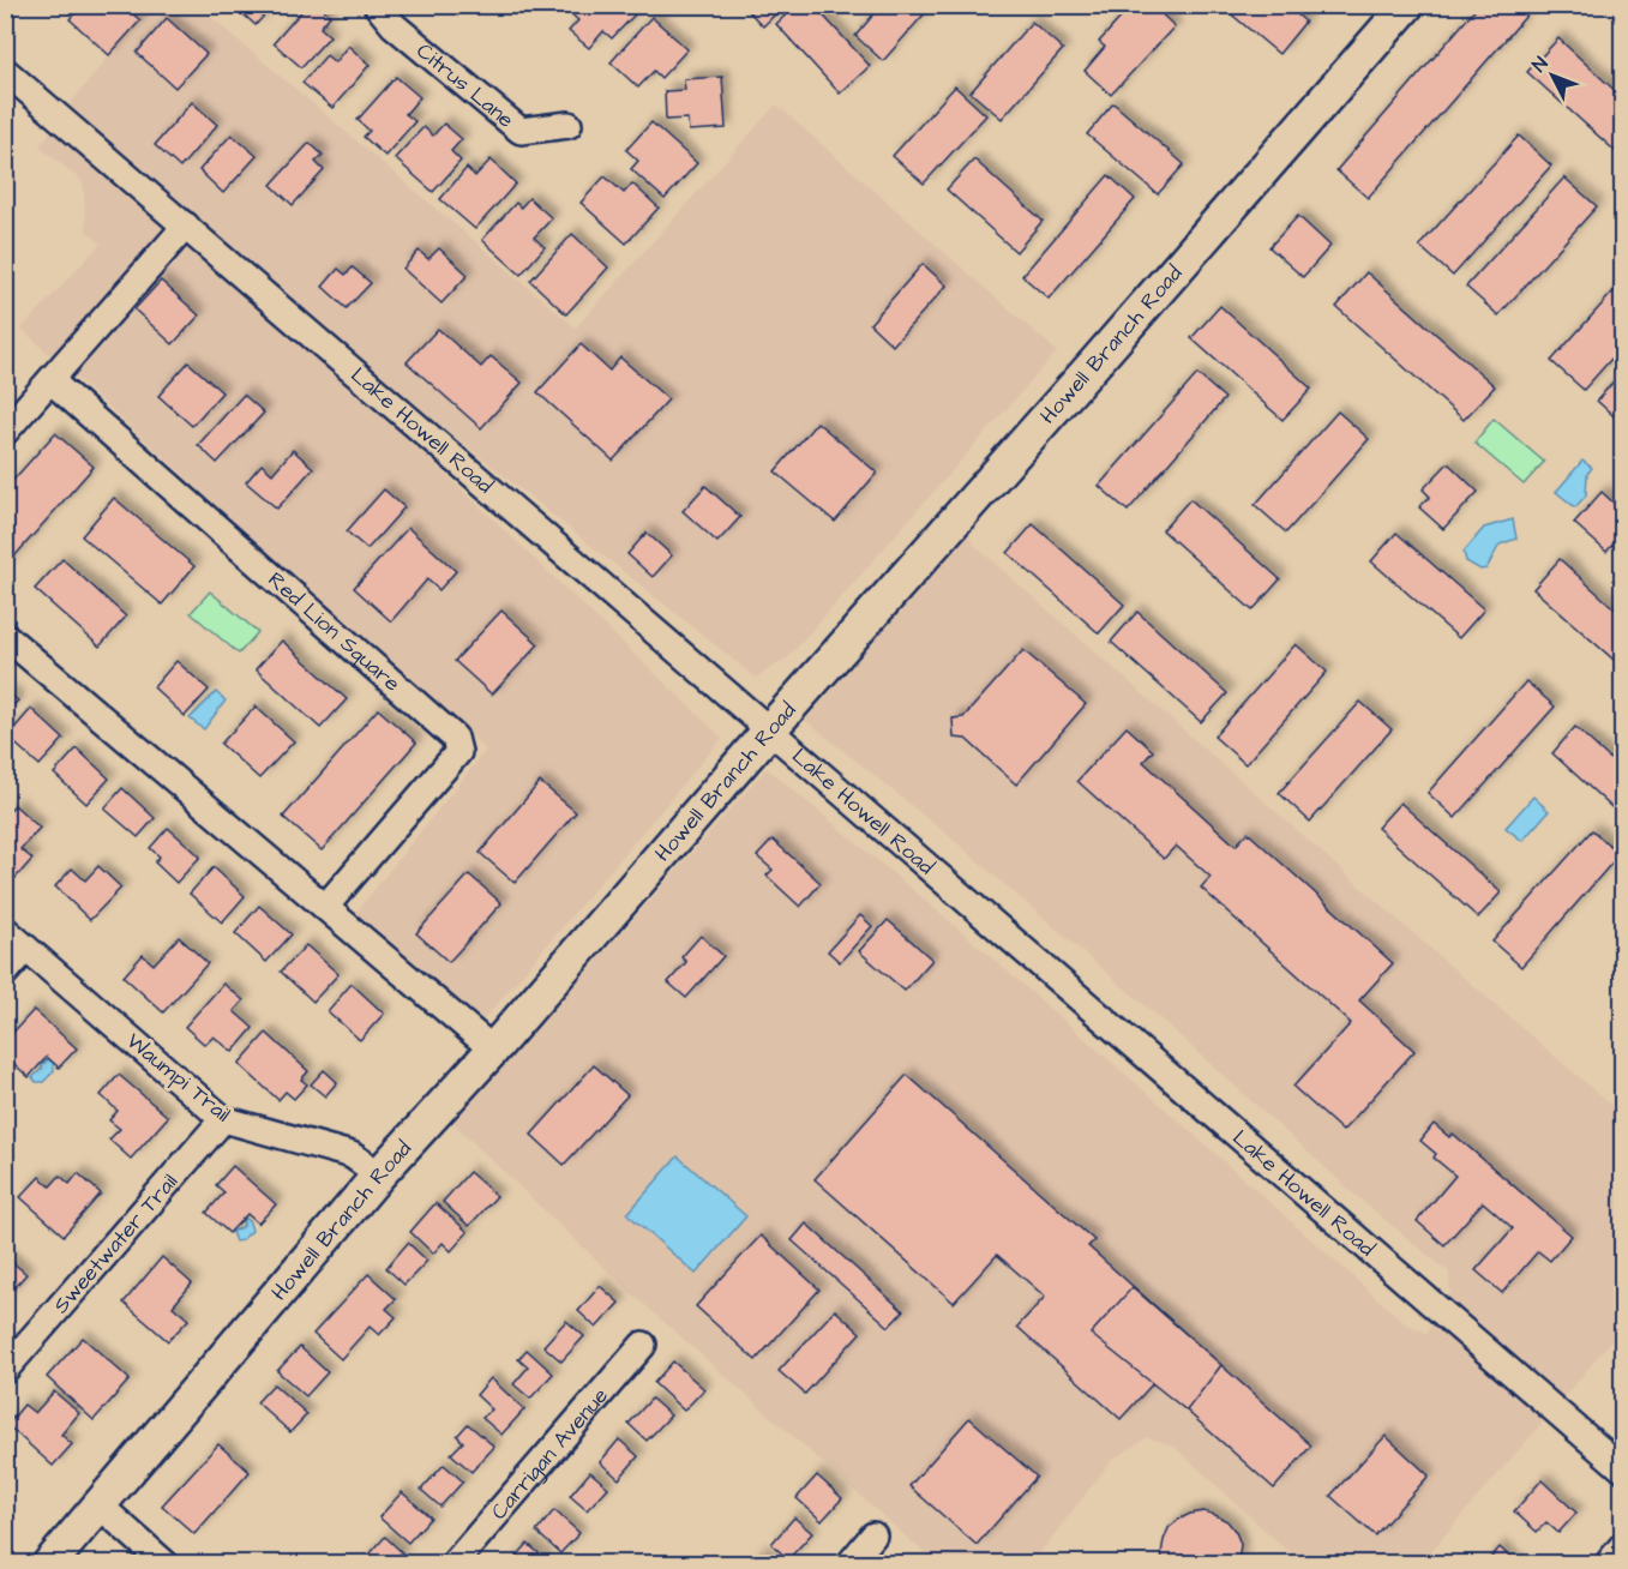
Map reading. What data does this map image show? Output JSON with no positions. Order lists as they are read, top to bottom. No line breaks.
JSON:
{"streets":{"main road":["Howell Branch Road"],"street":["Citrus Lane","Lake Howell Road","Red Lion Square","Waumpi Trail","Sweetwater Trail","Carrigan Avenue"]},"crossings":[["Howell Branch Road","Lake Howell Road"],["Howell Branch Road","Waumpi Trail"],["Waumpi Trail","Sweetwater Trail"]],"north":"top left"}
